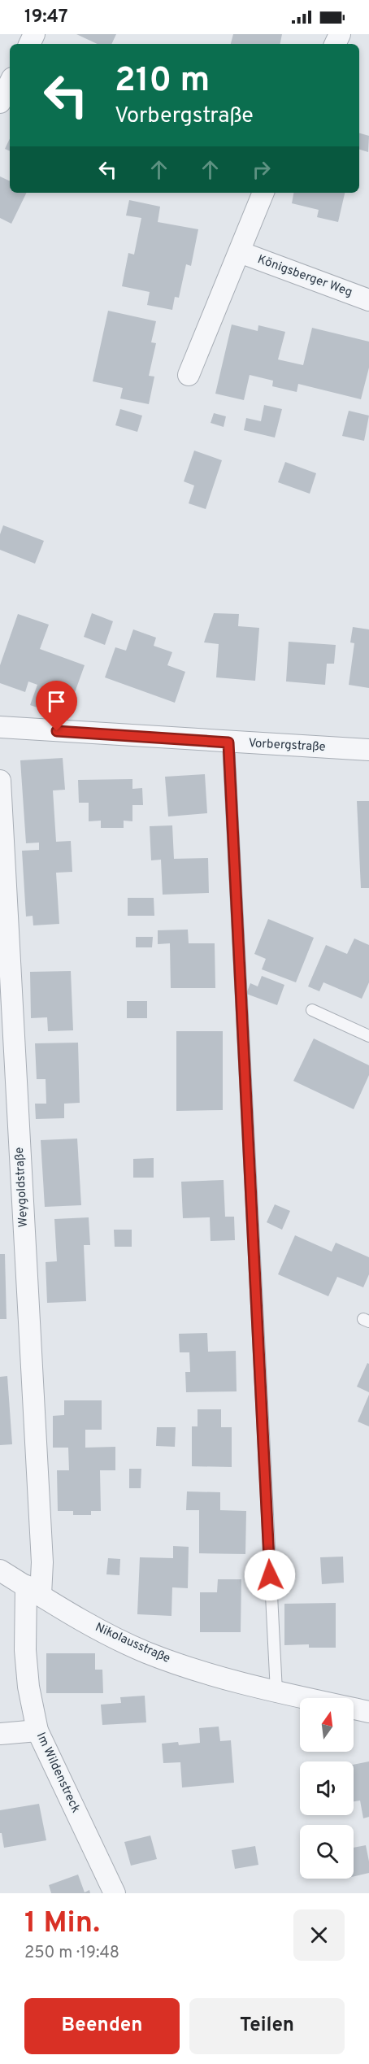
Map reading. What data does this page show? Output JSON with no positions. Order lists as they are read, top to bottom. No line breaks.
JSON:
{"streets":{"street":["Königsberger Weg","Vorbergstraße","Weygoldstraße","Nikolausstraße","Im Wildenstreck"]},"crossings":[["Weygoldstraße","Nikolausstraße"],["Weygoldstraße","Im Wildenstreck"],["Nikolausstraße","Im Wildenstreck"]],"north":"top","page":{"status":"19:47","turn":["210 m","Vorbergstraße"],"heading":["1 Min.","250 m · 19:48"],"buttons":["Beenden","Teilen"]}}
